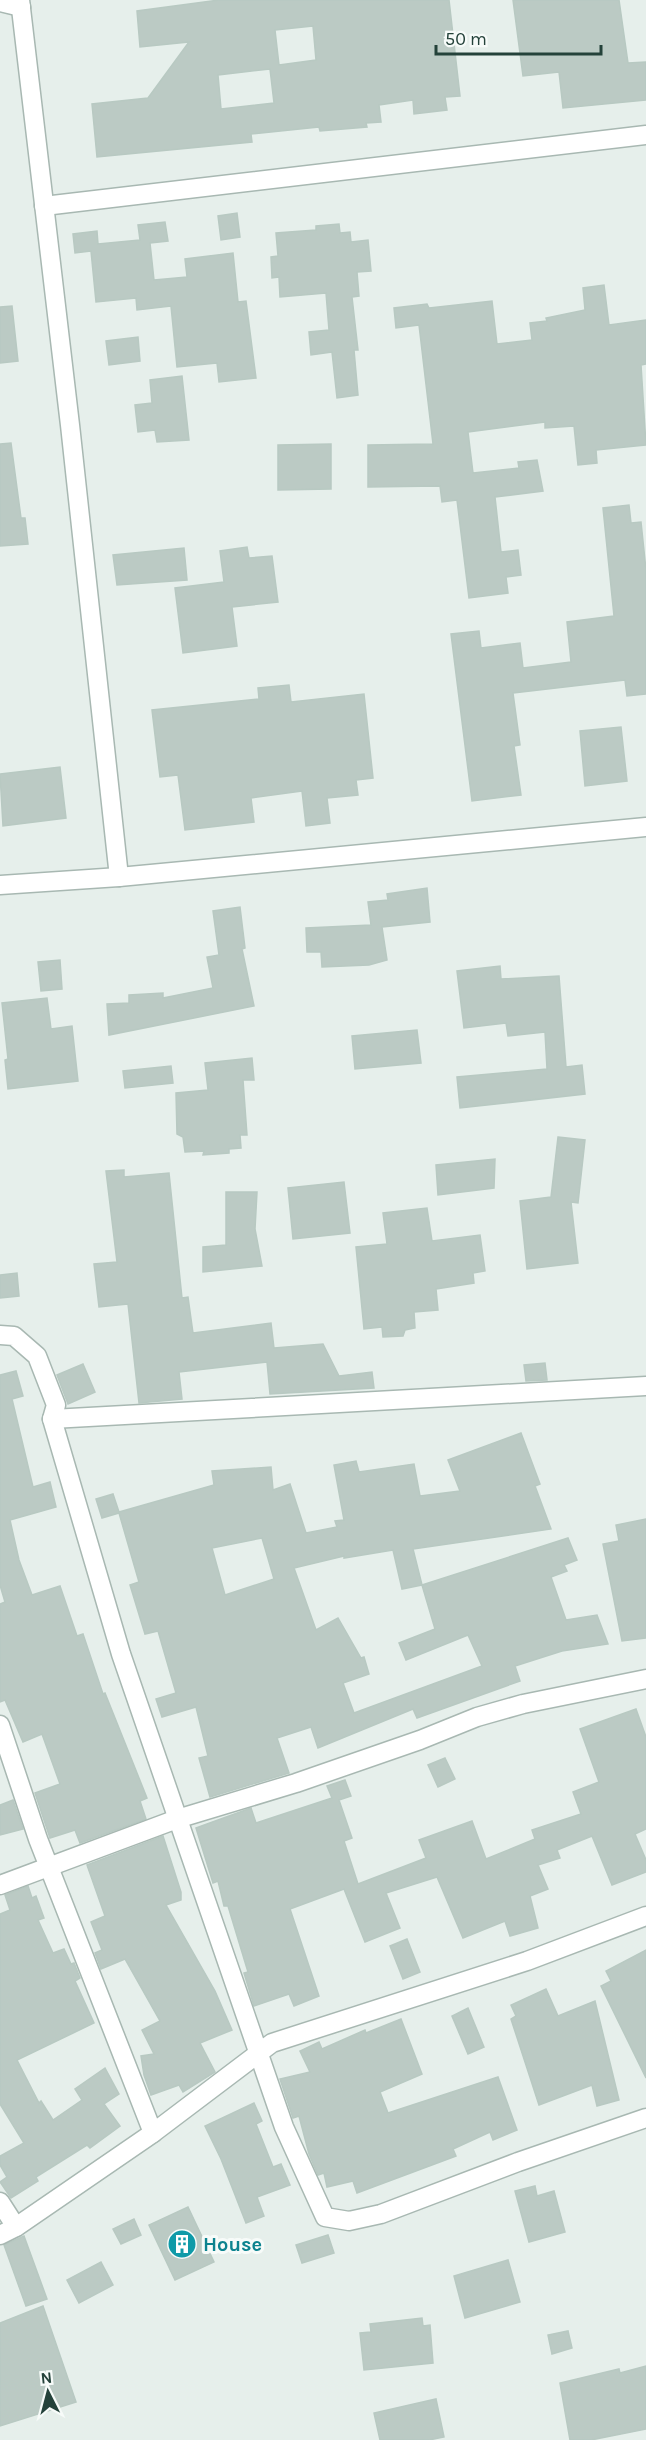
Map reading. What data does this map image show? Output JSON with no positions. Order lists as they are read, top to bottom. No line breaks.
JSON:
{"places":{"building":["House"]},"scale_bar":"50 m","north":"top"}
